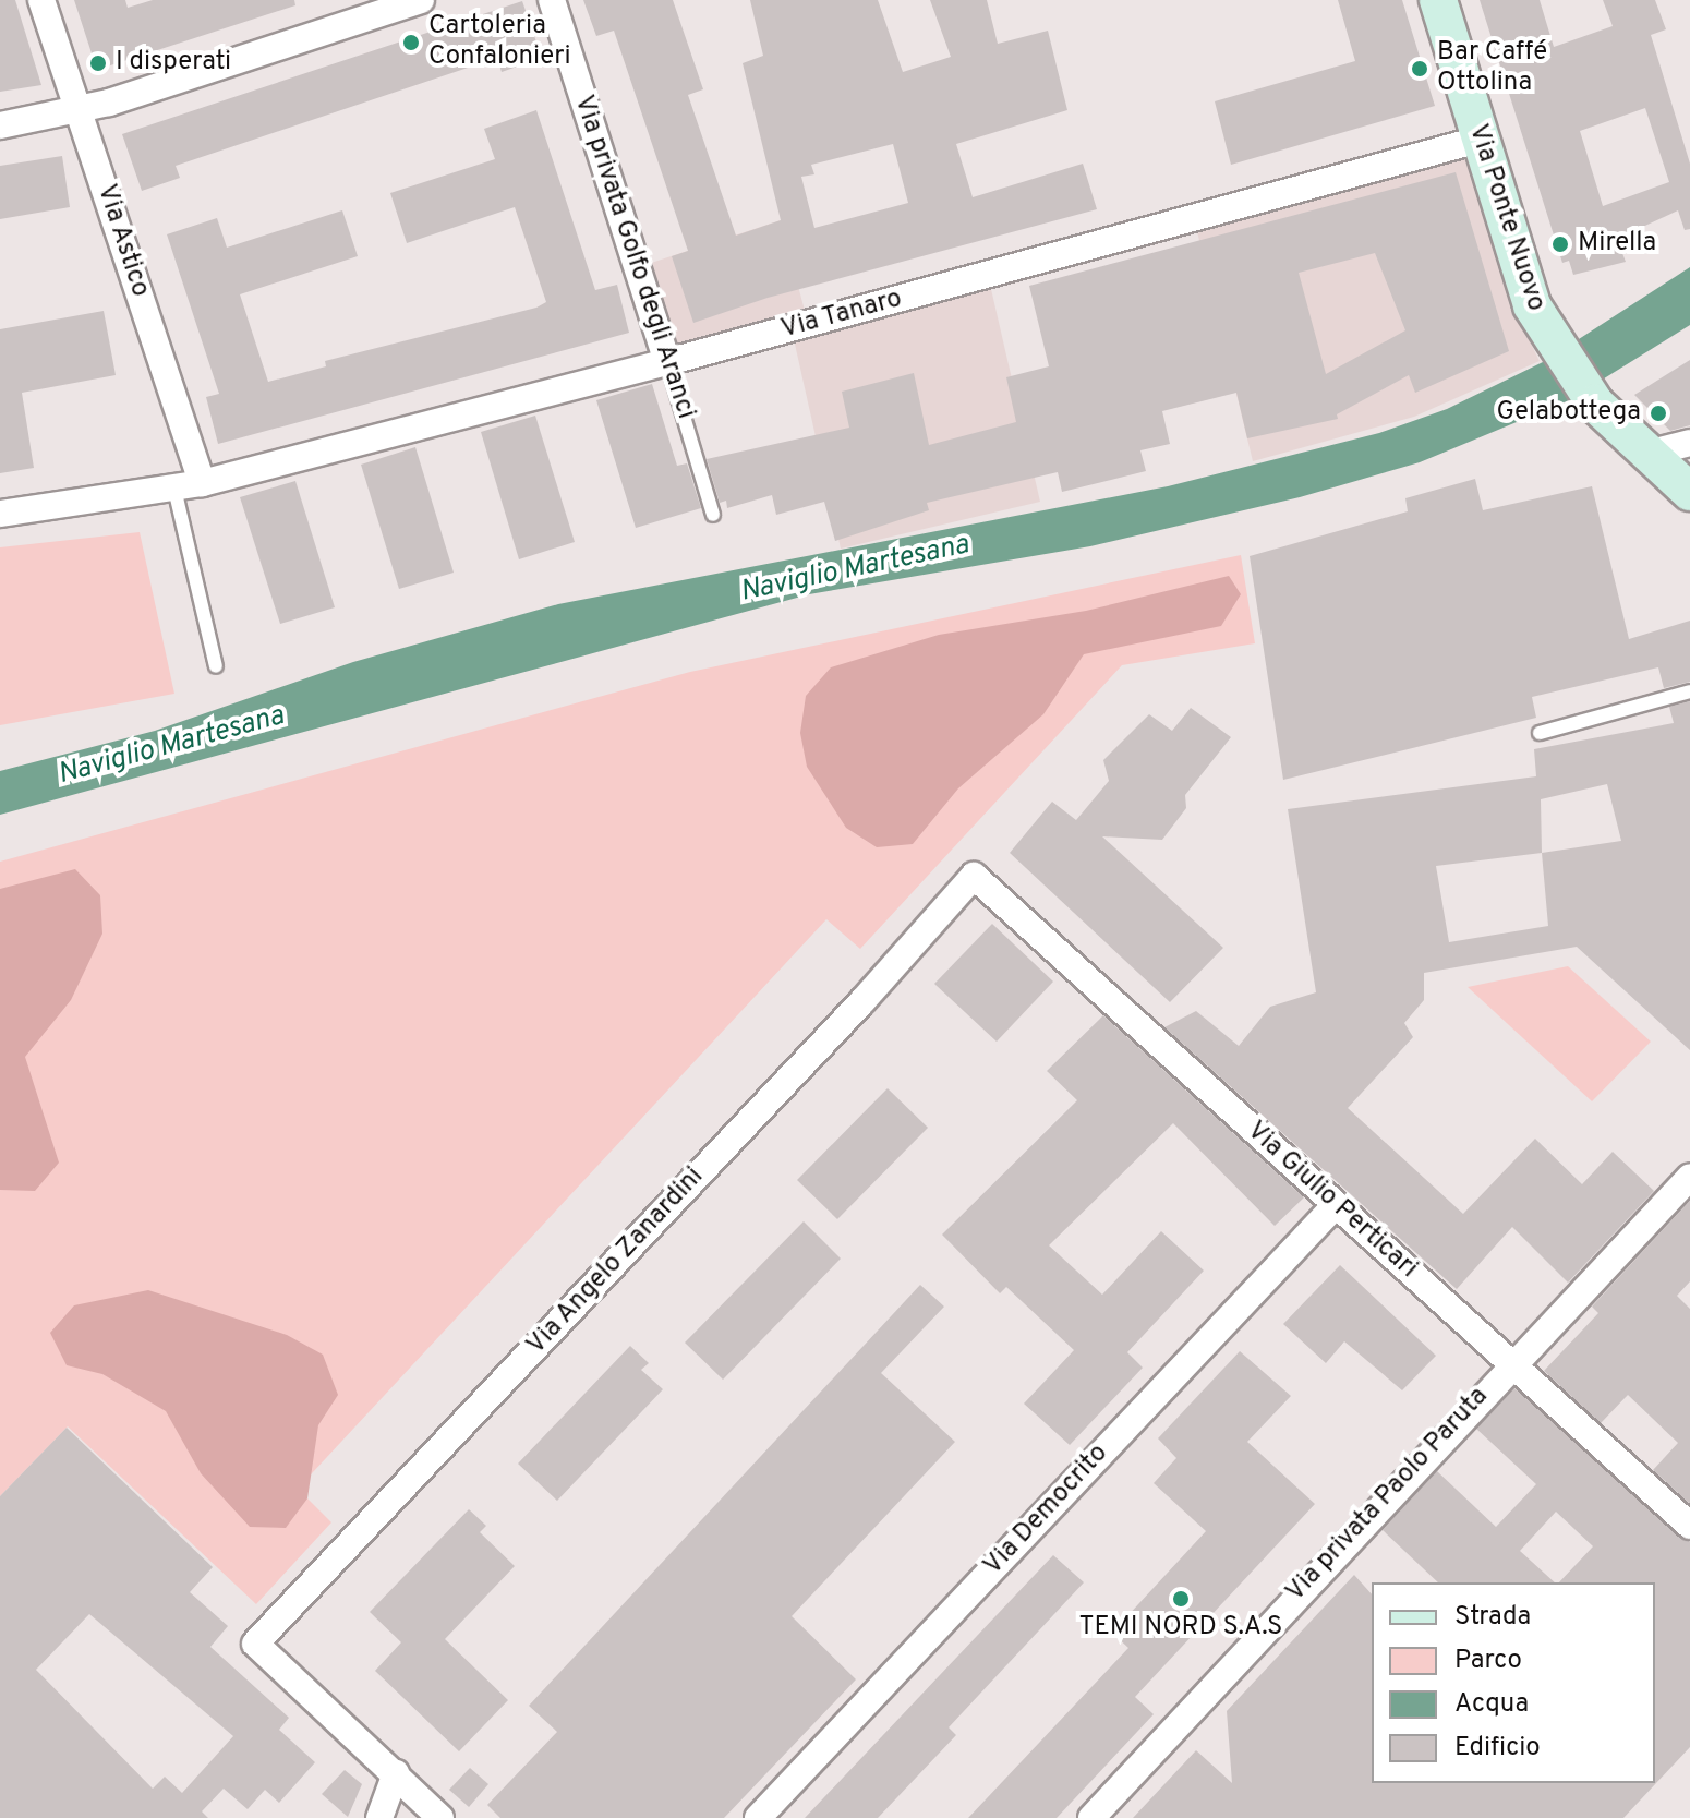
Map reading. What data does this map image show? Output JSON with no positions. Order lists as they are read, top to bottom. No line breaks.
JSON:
{"streets":{"street":["Via Ponte Nuovo","Via Astico","Via privata Golfo degli Aranci","Via Tanaro","Via Giulio Perticari","Via Angelo Zanardini","Via privata Paolo Paruta","Via Democrito"]},"crossings":[["Via Ponte Nuovo","Via Tanaro"],["Via Astico","Via Tanaro"],["Via privata Golfo degli Aranci","Via Tanaro"],["Via Giulio Perticari","Via Angelo Zanardini"],["Via Giulio Perticari","Via privata Paolo Paruta"],["Via Giulio Perticari","Via Democrito"]],"water":["Naviglio Martesana"],"places":["Cartoleria Confalonieri","I disperati","Bar Caffé Ottolina","Mirella","Gelabottega","TEMI NORD S.A.S"],"legend":["Strada","Parco","Acqua","Edificio"]}
